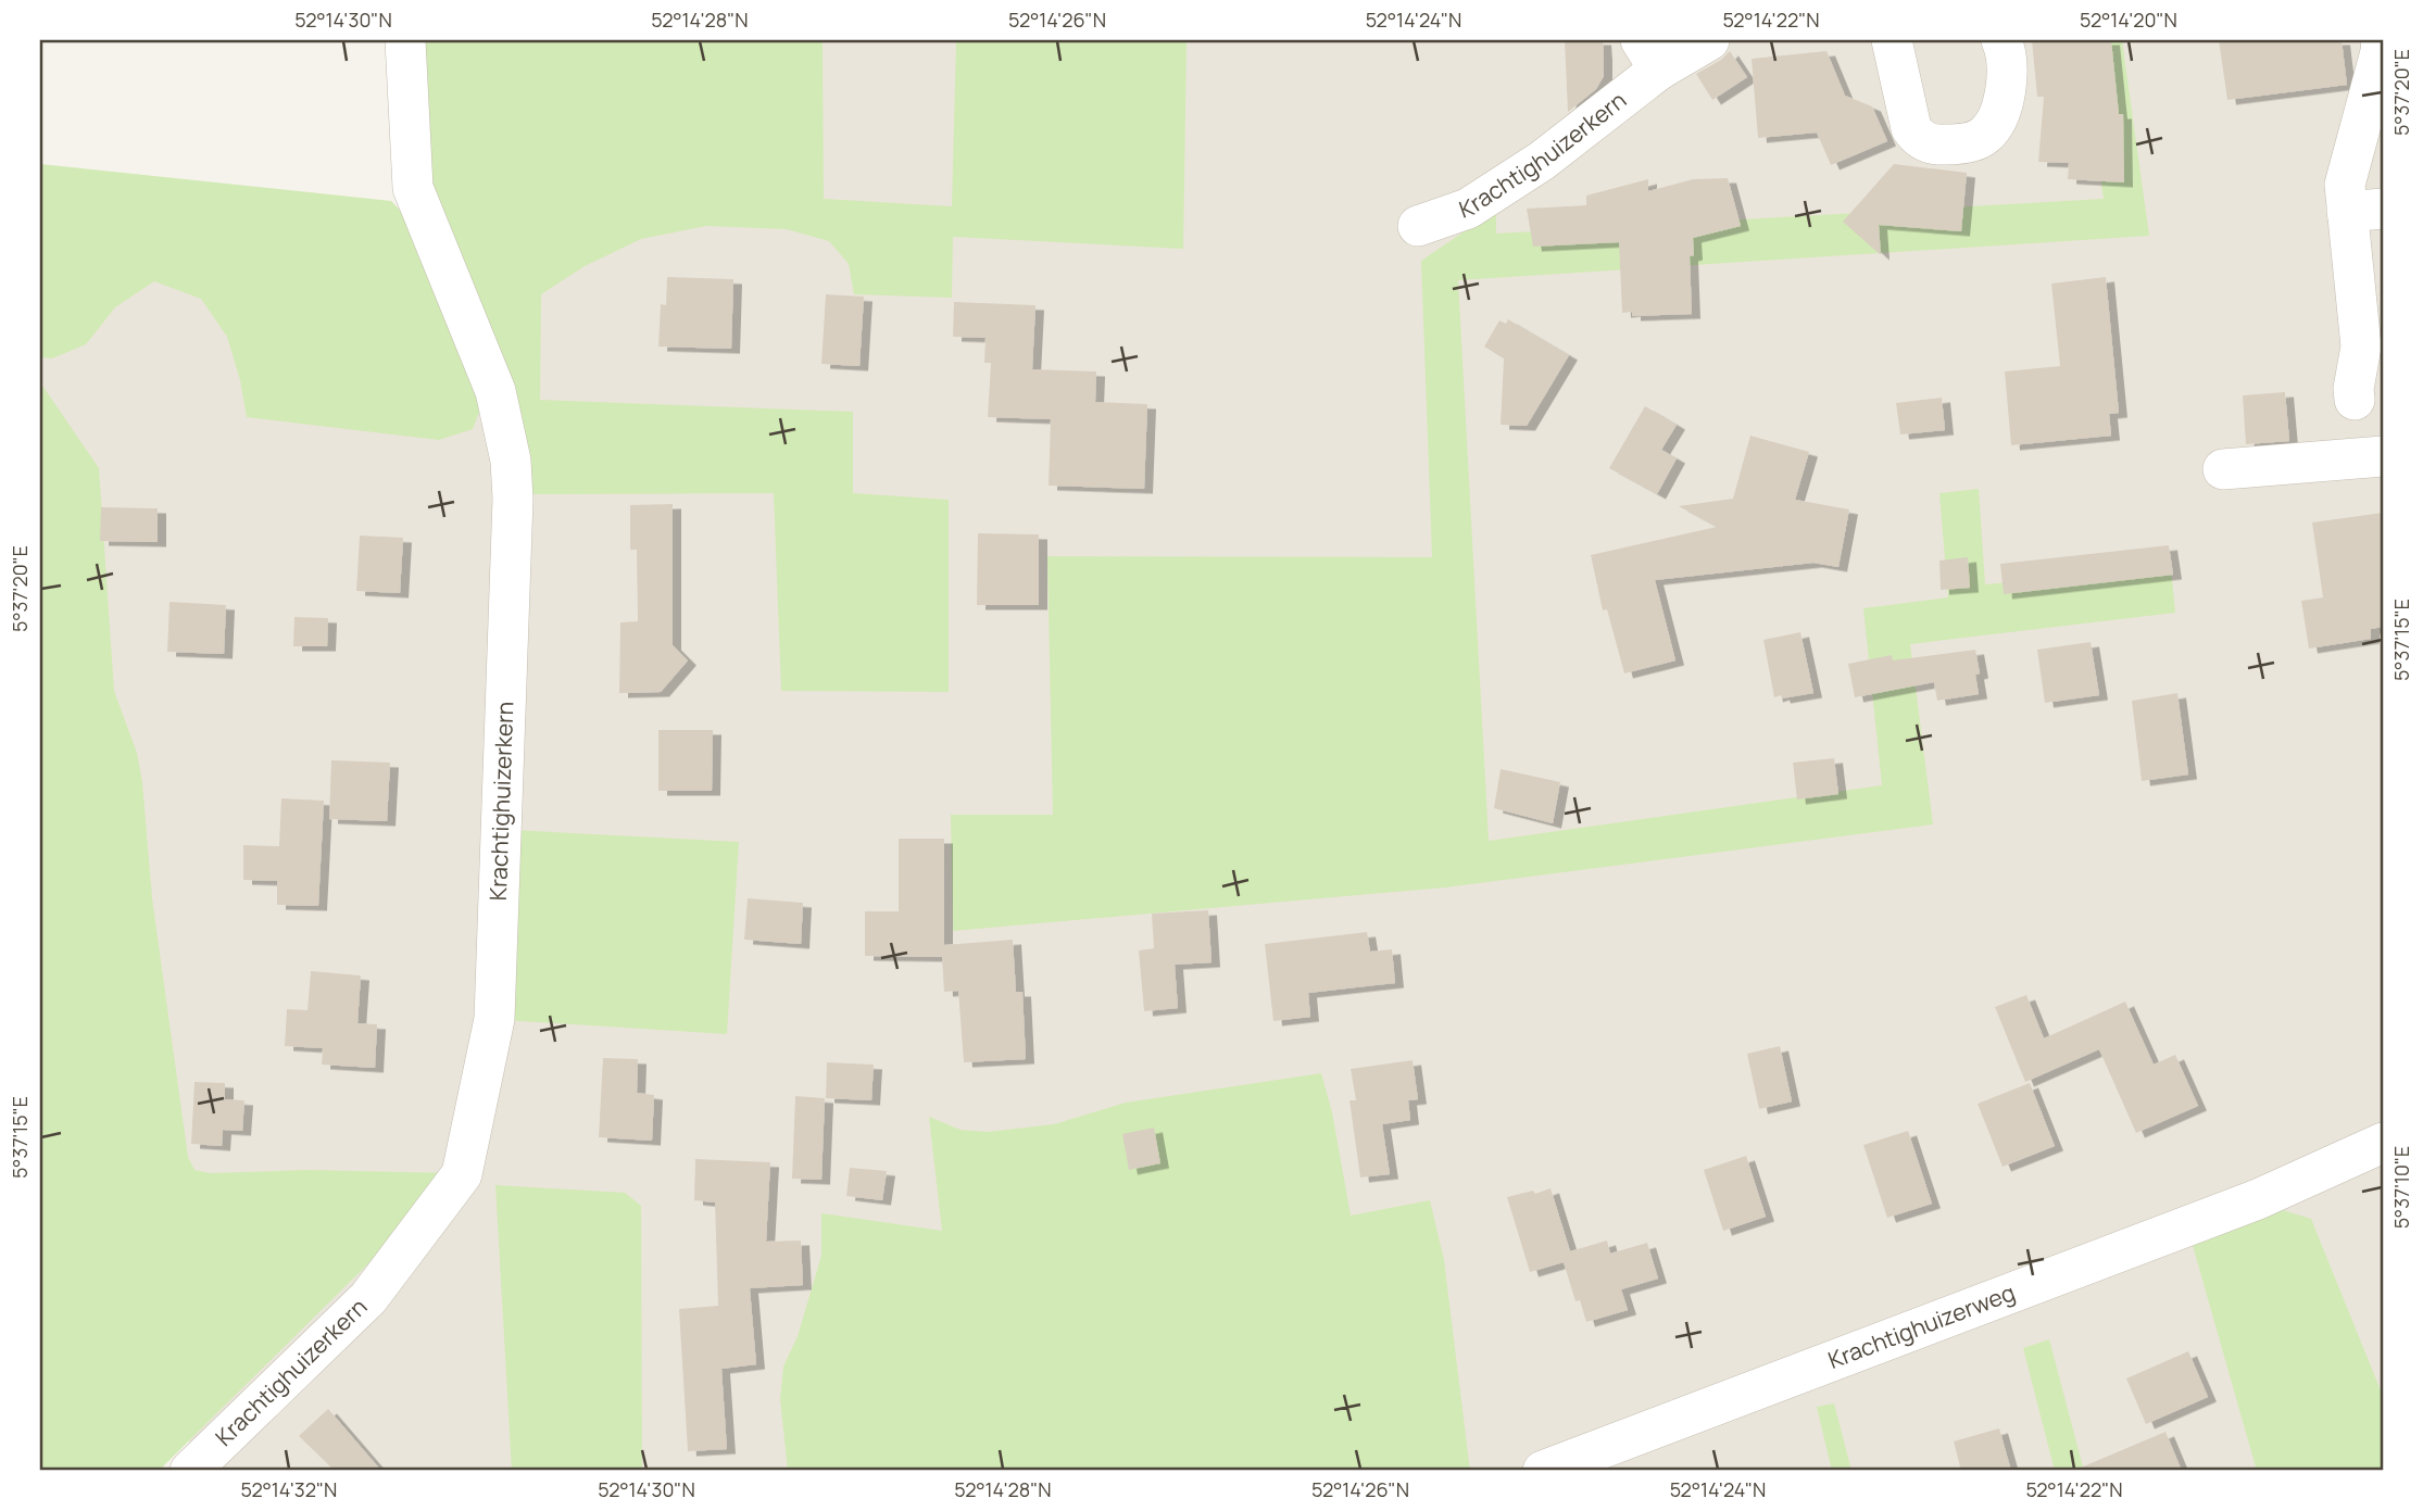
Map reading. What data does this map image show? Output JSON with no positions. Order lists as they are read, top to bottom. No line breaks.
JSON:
{"streets":{"street":["Krachtighuizerkern","Krachtighuizerweg"]},"coordinates":["52°14'30\"N","52°14'28\"N","52°14'26\"N","52°14'24\"N","52°14'22\"N","52°14'20\"N","5°37'20\"E","5°37'15\"E","5°37'10\"E","52°14'32\"N"]}
